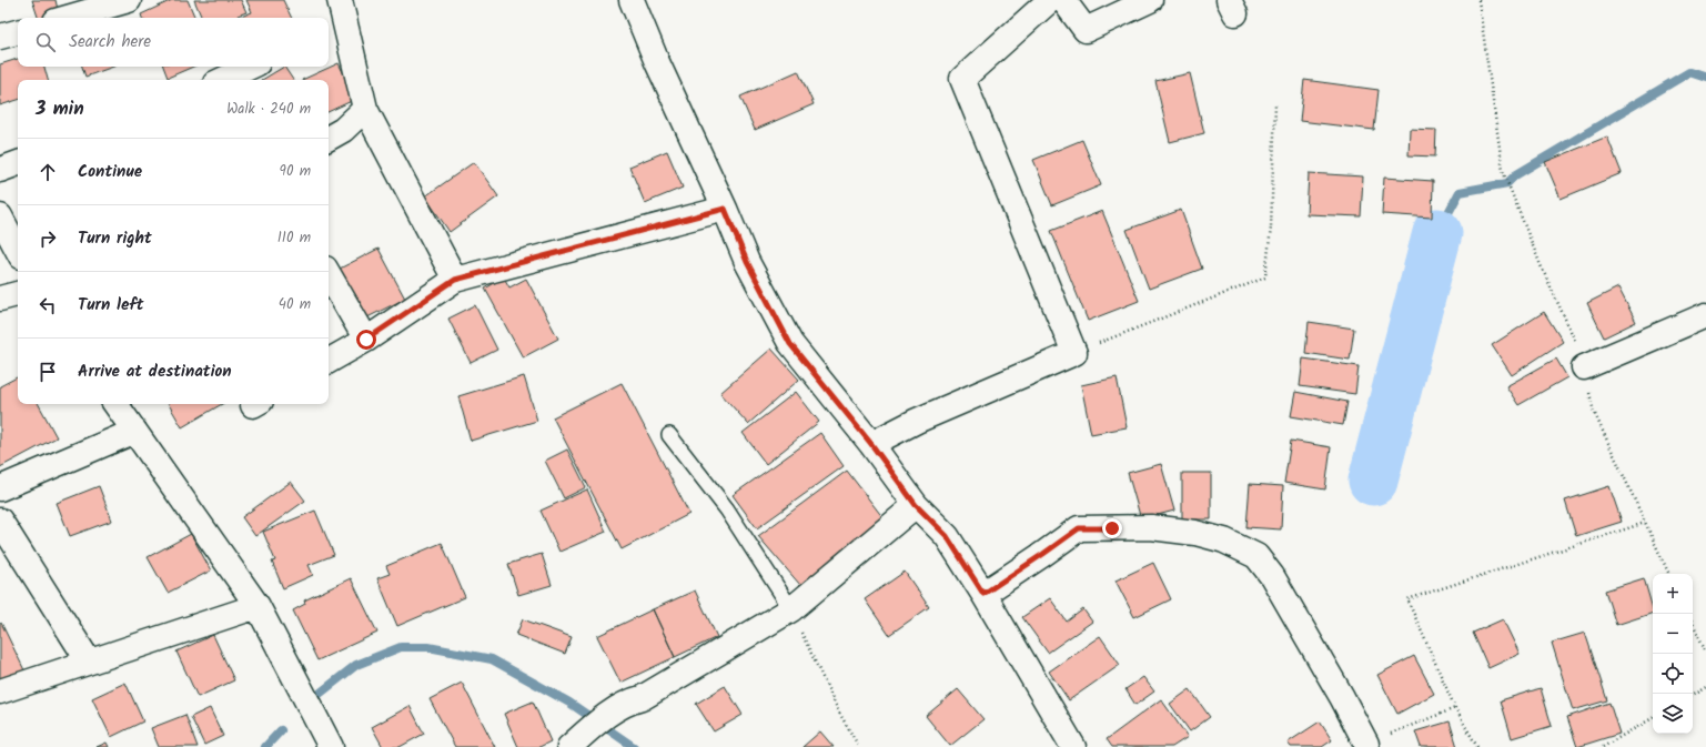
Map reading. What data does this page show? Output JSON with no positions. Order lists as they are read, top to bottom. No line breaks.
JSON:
{"page":{"search":"Search here","heading":["3 min","Walk · 240 m"],"list":[["Continue","90 m"],["Turn right","110 m"],["Turn left","40 m"],"Arrive at destination"],"map_buttons":["+","−"]}}
